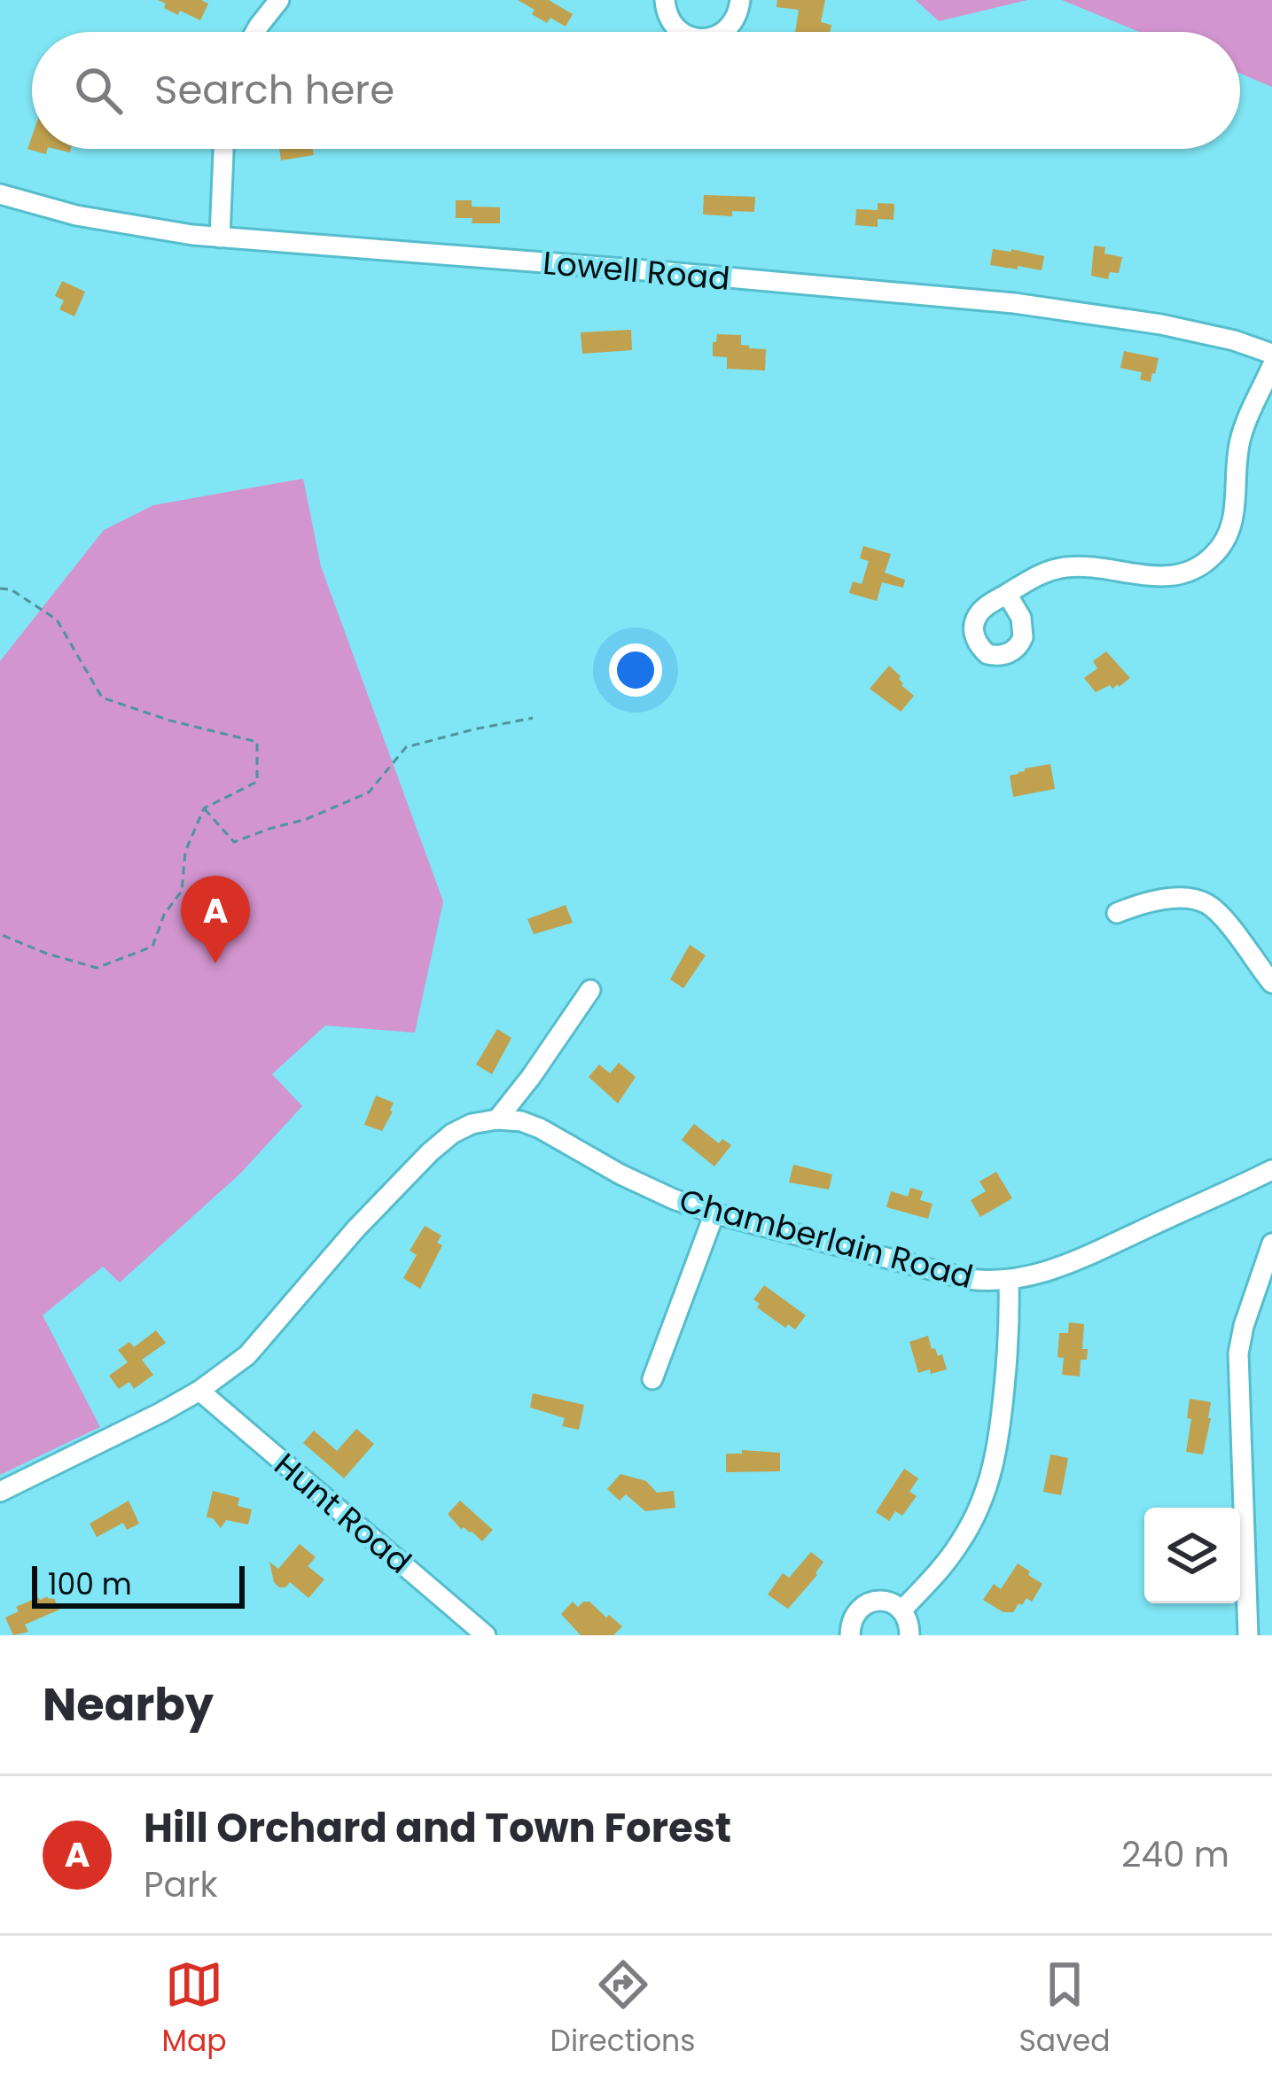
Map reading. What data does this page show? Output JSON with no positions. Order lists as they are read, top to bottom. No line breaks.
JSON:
{"streets":{"street":["Lowell Road","Chamberlain Road","Hunt Road"]},"scale_bar":"100 m","page":{"search":"Search here","pins":"A","scale":"100 m","heading":"Nearby","list":[{"mark":"A","name":"Hill Orchard and Town Forest","note":"Park","value":"240 m"}],"nav":["Map","Directions","Saved"]}}
